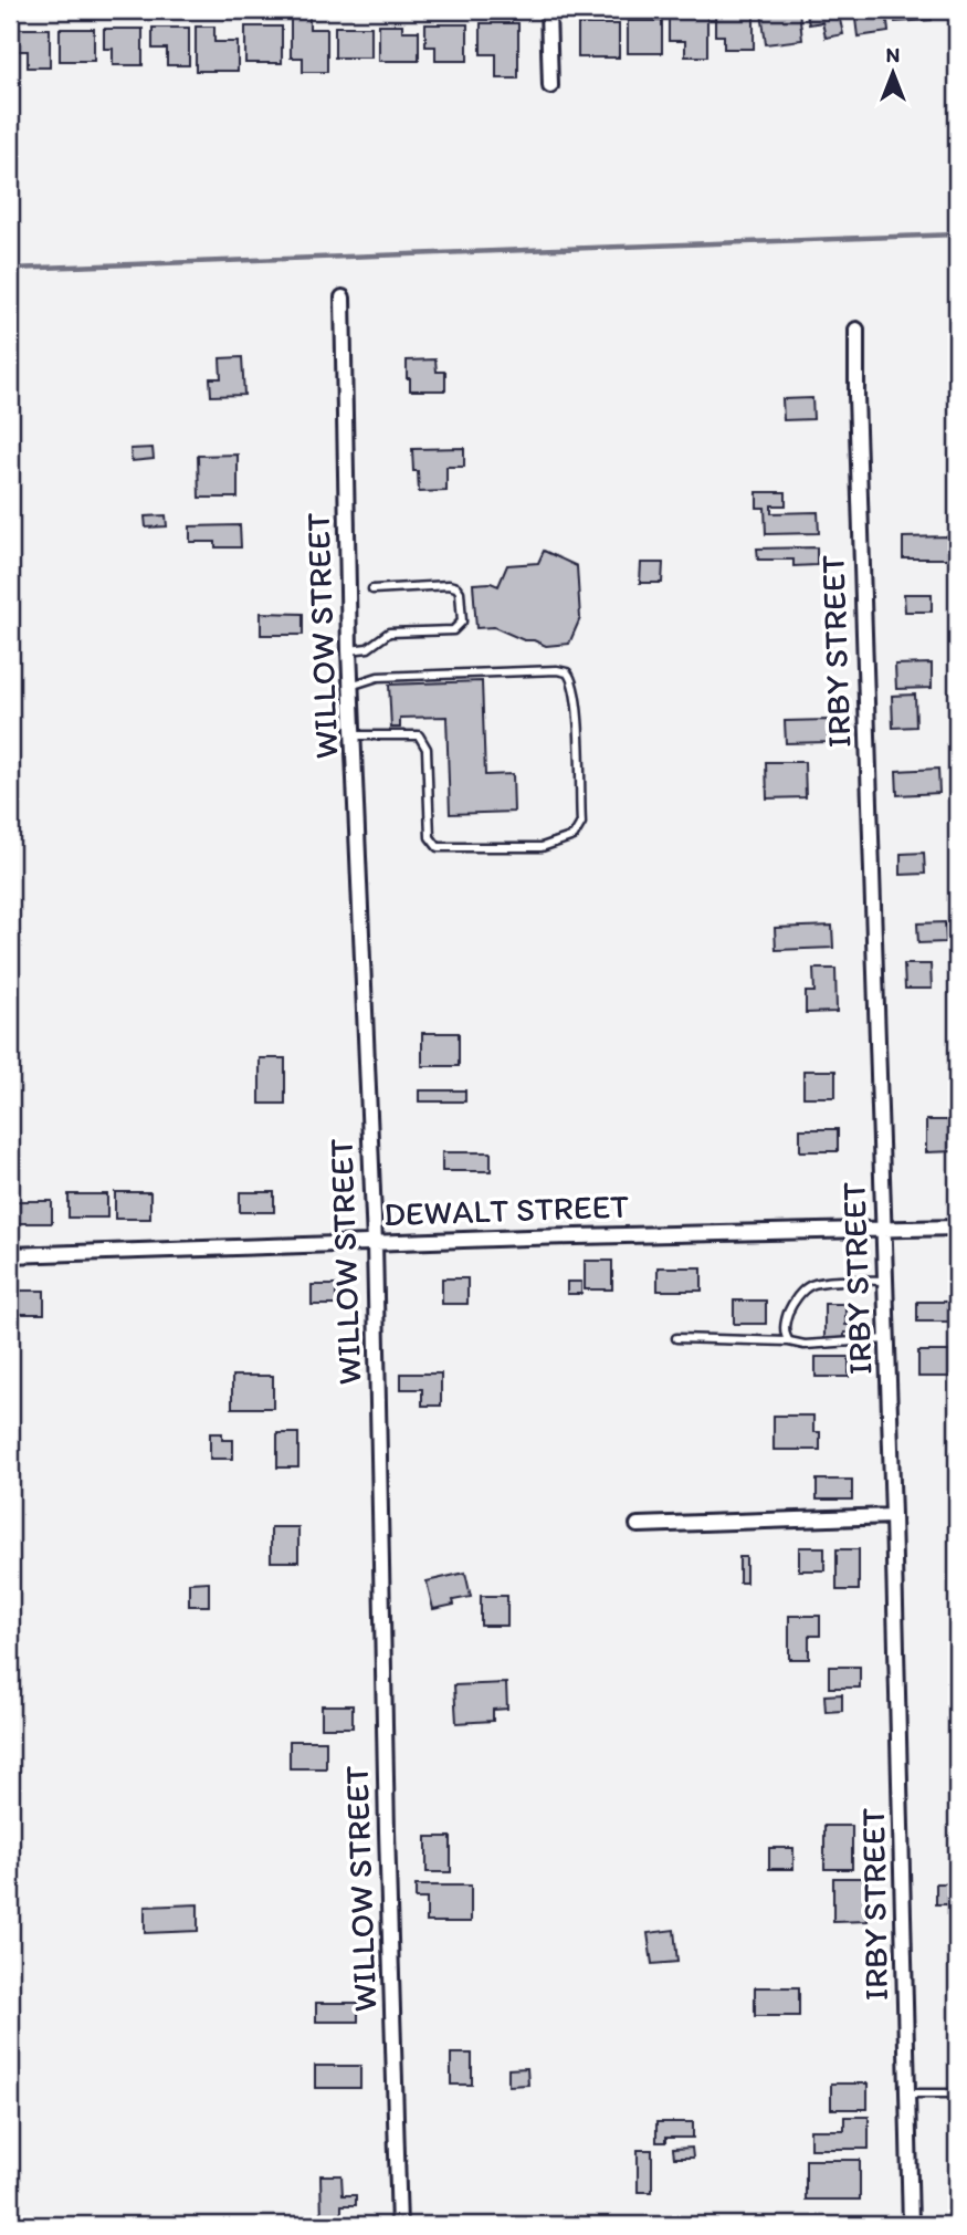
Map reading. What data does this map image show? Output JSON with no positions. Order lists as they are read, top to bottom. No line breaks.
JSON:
{"streets":{"street":["WILLOW STREET","IRBY STREET","DEWALT STREET"]},"crossings":[["WILLOW STREET","DEWALT STREET"],["IRBY STREET","DEWALT STREET"]],"north":"top"}
